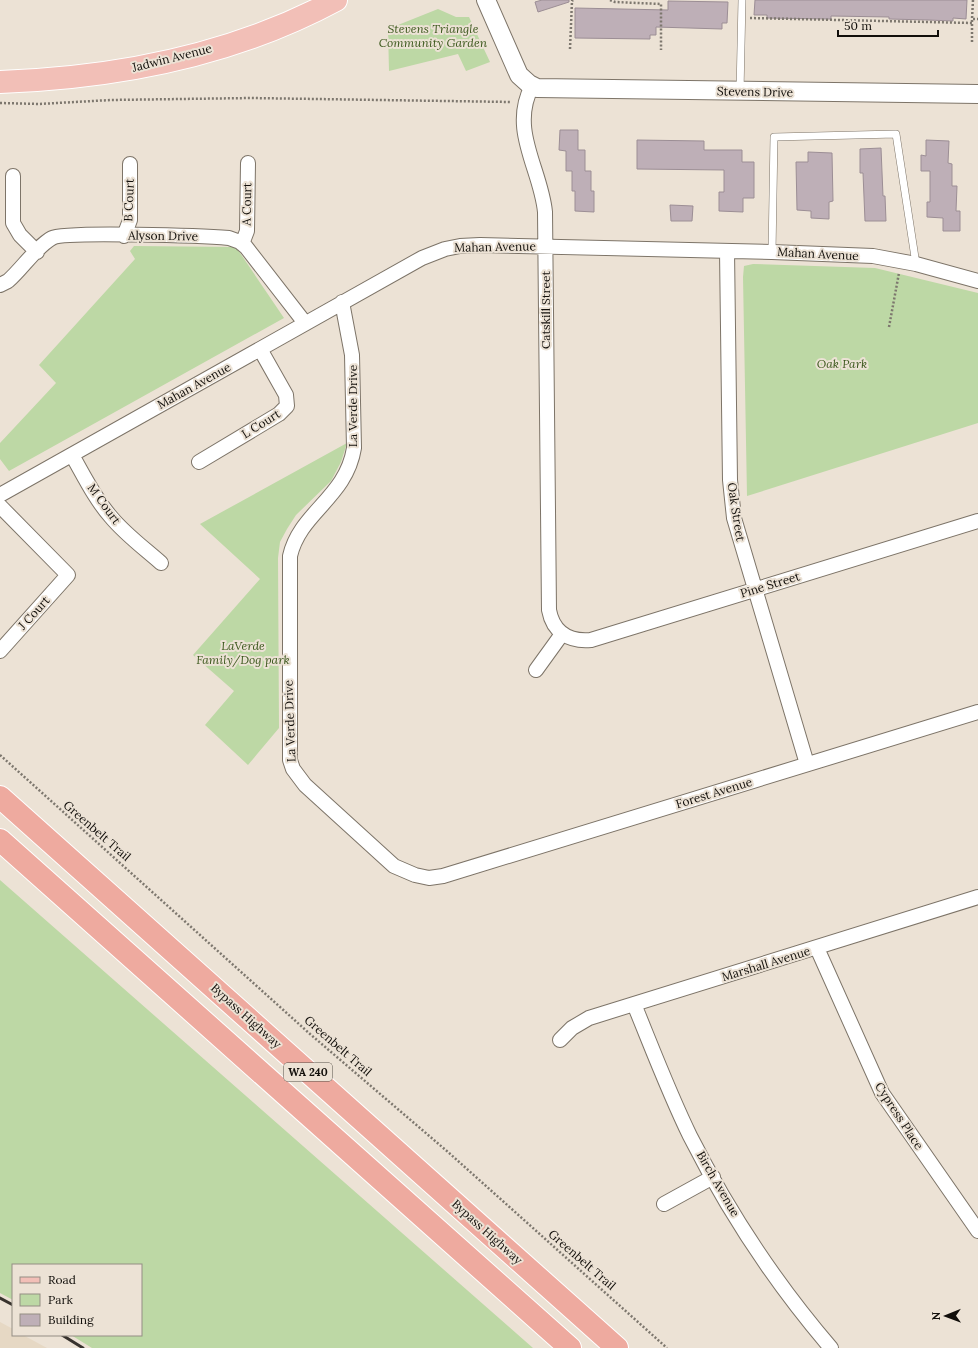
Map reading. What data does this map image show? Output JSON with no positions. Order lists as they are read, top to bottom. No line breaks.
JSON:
{"streets":{"highway":["Bypass Highway","WA 240"],"main road":["Jadwin Avenue"],"street":["Stevens Drive","B Court","A Court","Alyson Drive","Mahan Avenue","Catskill Street","La Verde Drive","L Court","M Court","Oak Street","Pine Street","J Court","Forest Avenue","Marshall Avenue","Cypress Place","Birch Avenue"],"path":["Greenbelt Trail"]},"crossings":[["Stevens Drive","Catskill Street"],["B Court","Alyson Drive"],["A Court","Alyson Drive"],["Mahan Avenue","Catskill Street"],["Mahan Avenue","La Verde Drive"],["Mahan Avenue","L Court"],["Mahan Avenue","M Court"],["Mahan Avenue","Oak Street"],["Catskill Street","Pine Street"],["La Verde Drive","Forest Avenue"],["Oak Street","Pine Street"],["Oak Street","Forest Avenue"],["Marshall Avenue","Cypress Place"],["Marshall Avenue","Birch Avenue"]],"parks":["Stevens Triangle Community Garden","Oak Park","LaVerde Family/Dog park"],"legend":["Road","Park","Building"],"scale_bar":"50 m","north":"left"}
